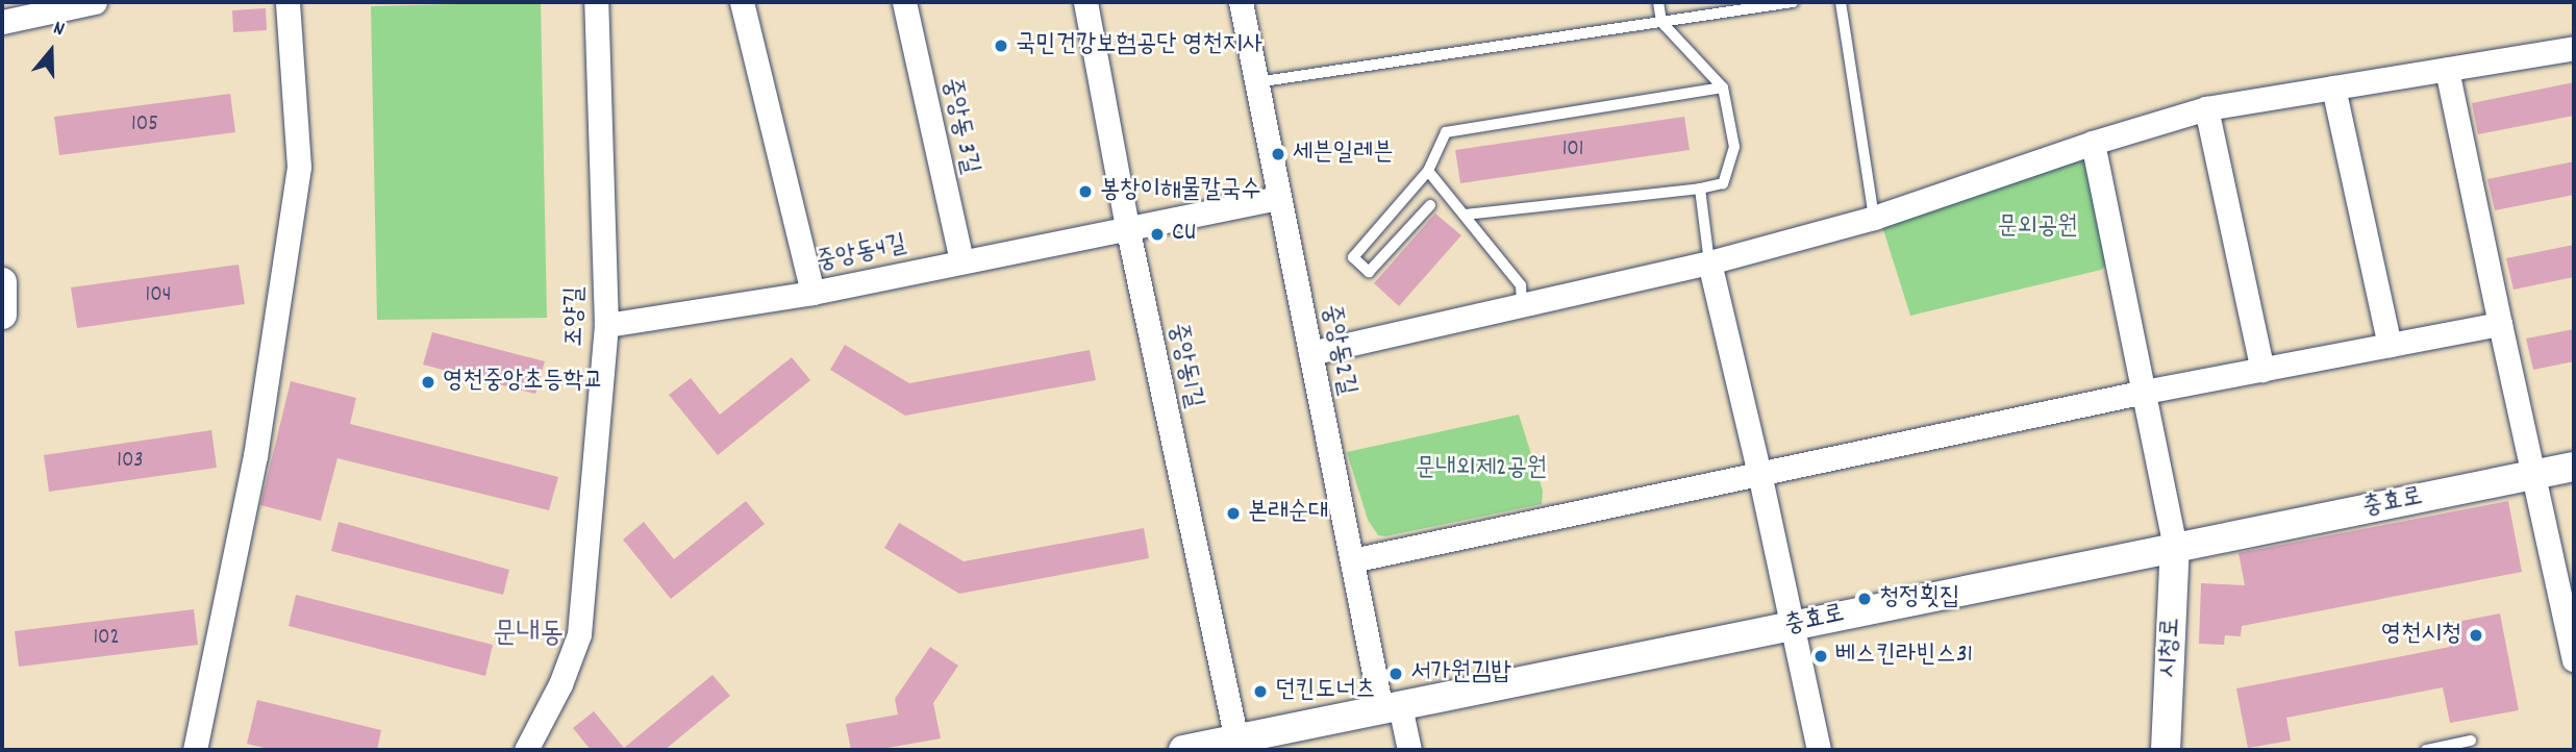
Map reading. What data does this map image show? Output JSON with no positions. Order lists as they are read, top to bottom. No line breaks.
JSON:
{"streets":{"street":["중앙동 3길","중앙동4길","조양길","중앙동2길","중앙동1길","충효로","시청로"]},"crossings":[["중앙동 3길","중앙동4길"],["중앙동4길","조양길"],["중앙동4길","중앙동2길"],["중앙동4길","중앙동1길"],["중앙동2길","충효로"],["중앙동1길","충효로"],["충효로","시청로"]],"districts":["문내동"],"parks":["문외공원","문내외제2공원"],"places":["국민건강보험공단 영천지사","세븐일레븐","봉창이해물칼국수","CU","영천중앙초등학교","본래순대","청정횟집","영천시청","베스킨라빈스31","서가원김밥","던킨도너츠"],"house_numbers":["105","101","104","103","102"],"north":"top"}
